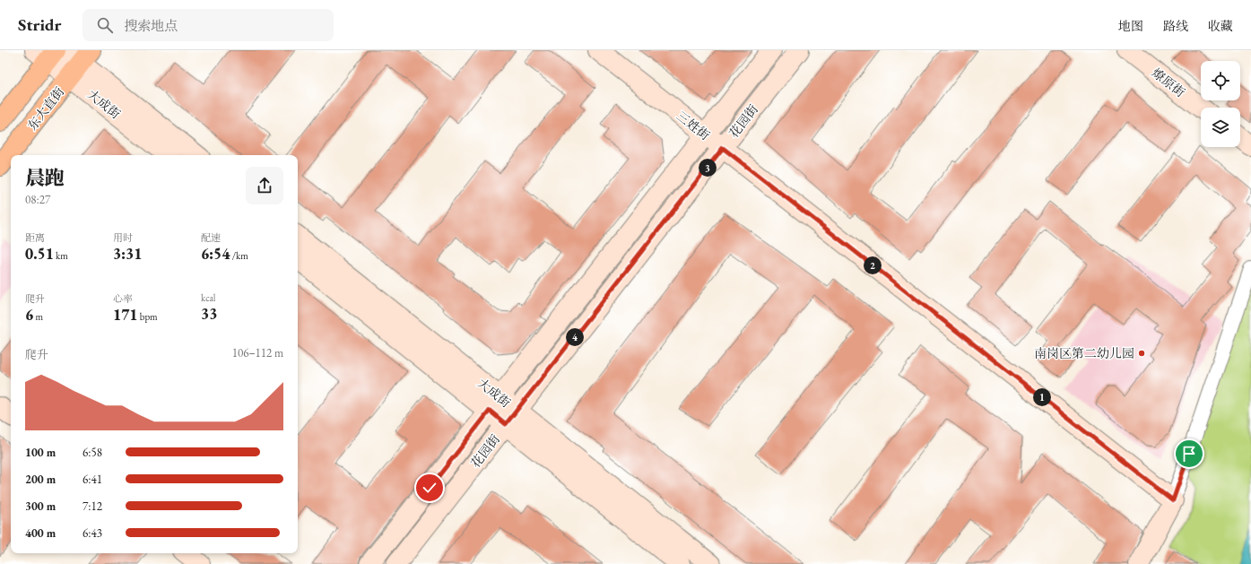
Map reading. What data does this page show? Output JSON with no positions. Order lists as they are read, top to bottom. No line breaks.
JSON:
{"streets":{"main road":["燎原街","大成街","东大直街","花园街","三姓街"]},"crossings":[["大成街","东大直街"],["大成街","花园街"],["花园街","三姓街"]],"places":["南岗区第二幼儿园"],"page":{"header":"Stridr","search":"搜索地点","nav":["地图","路线","收藏"],"heading":["晨跑","08:27"],"pins":["3","2","4","1"],"stats":[["距离","0.51 km"],["用时","3:31"],["配速","6:54 /km"],["爬升","6 m"],["心率","171 bpm"],["kcal","33"]],"chart":["爬升","106–112 m"],"list":[{"name":"100 m","note":"6:58"},{"name":"200 m","note":"6:41"},{"name":"300 m","note":"7:12"},{"name":"400 m","note":"6:43"}]}}
